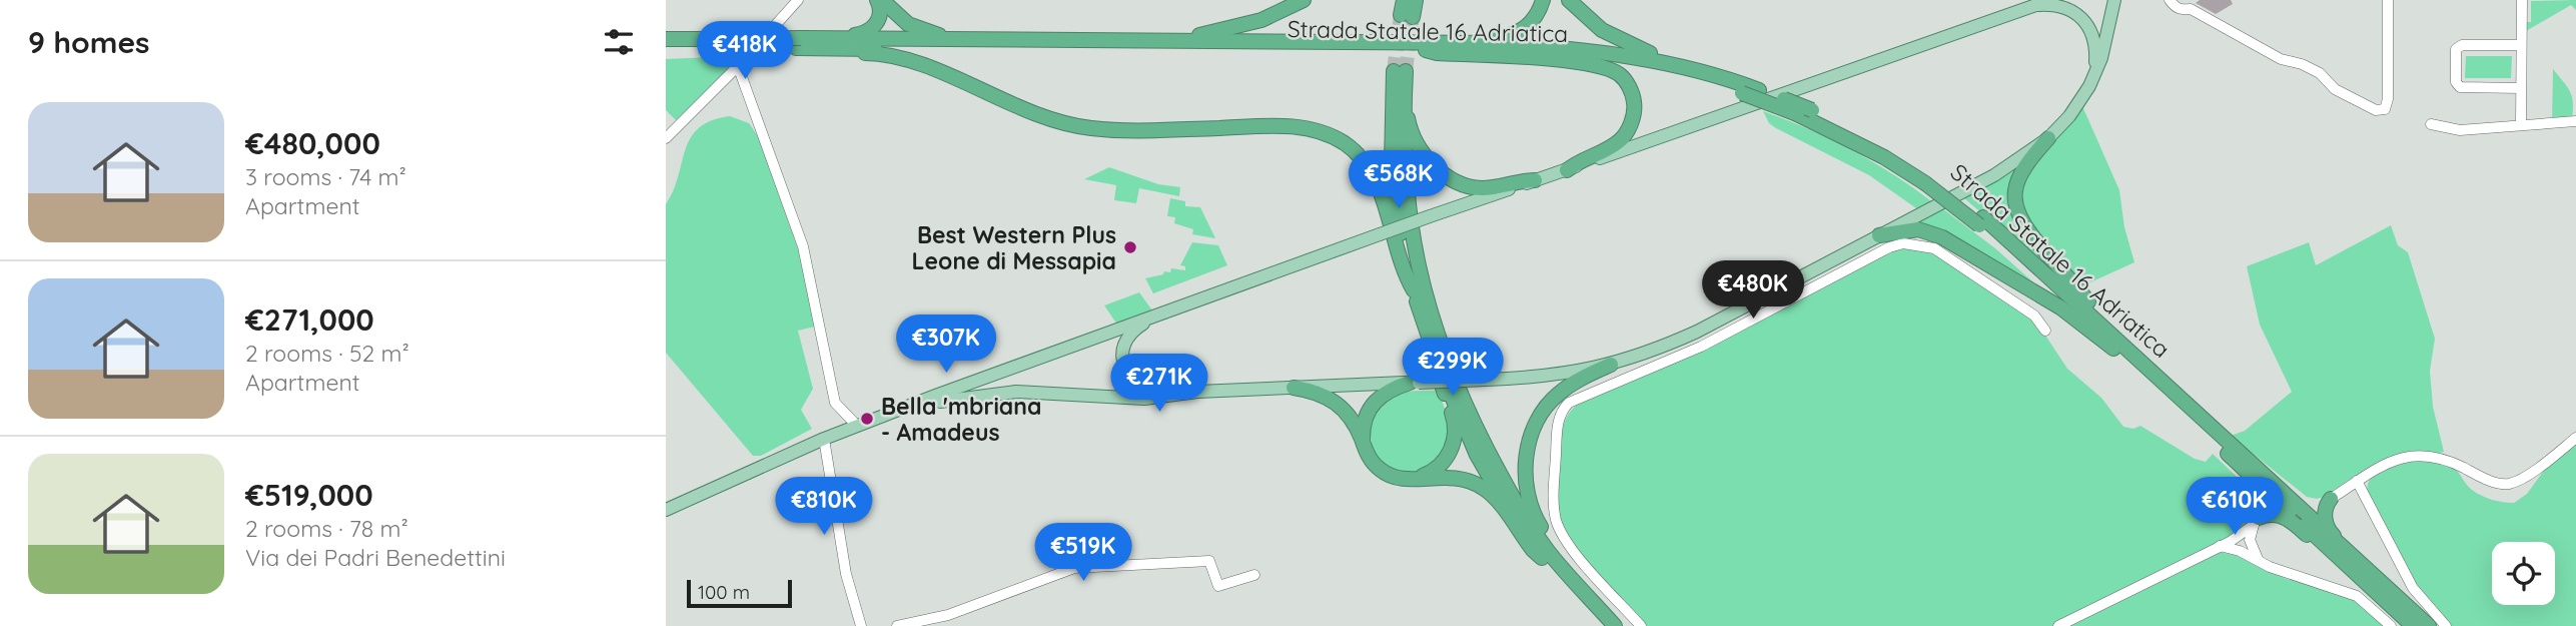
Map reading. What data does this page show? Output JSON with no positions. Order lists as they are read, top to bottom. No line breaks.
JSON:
{"streets":{"highway":["Strada Statale 16 Adriatica"]},"places":["Best Western Plus Leone di Messapia","Bella 'mbriana - Amadeus"],"scale_bar":"100 m","page":{"heading":"9 homes","price":["€418K","€568K","€480K","€307K","€299K","€271K","€810K","€610K","€519K"],"list":[{"name":"€480,000","note":"3 rooms · 74 m² · Apartment"},{"name":"€271,000","note":"2 rooms · 52 m² · Apartment"},{"name":"€519,000","note":"2 rooms · 78 m² · Via dei Padri Benedettini"}],"scale":"100 m"}}
